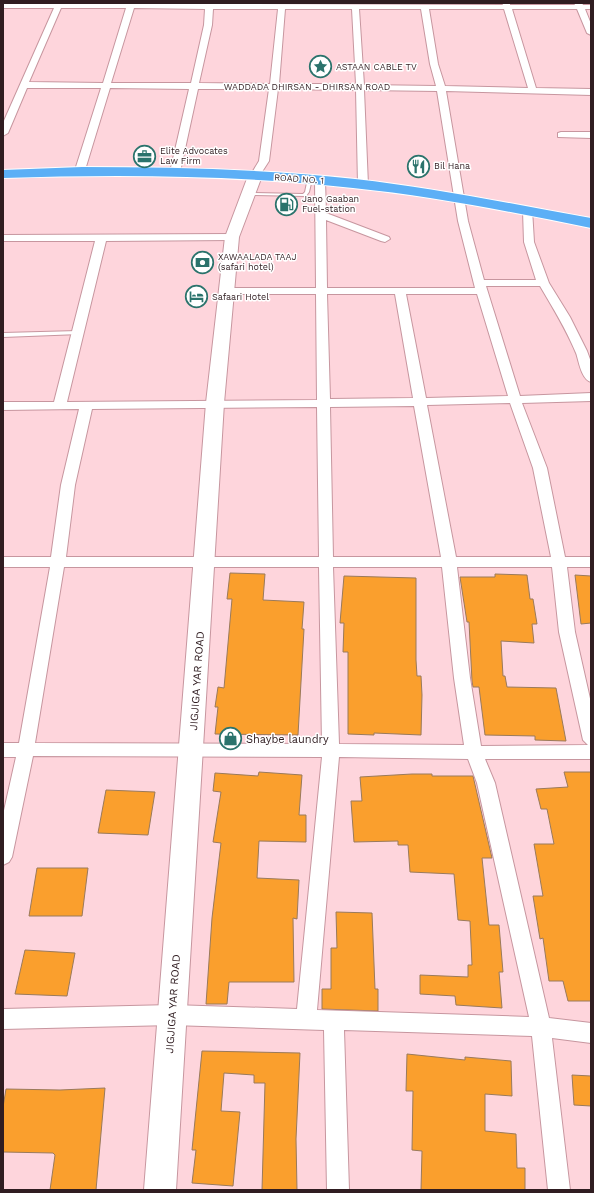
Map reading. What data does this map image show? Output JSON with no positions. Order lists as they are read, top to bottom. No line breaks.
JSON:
{"streets":{"highway":["ROAD NO. 1"],"street":["WADDADA DHIRSAN - DHIRSAN ROAD","JIGJIGA YAR ROAD"]},"crossings":[["ROAD NO. 1","JIGJIGA YAR ROAD"]],"places":{"place":["ASTAAN CABLE TV"],"office":["Elite Advocates Law Firm"],"restaurant":["Bil Hana"],"fuel station":["Jano Gaaban Fuel-station"],"bank":["XAWAALADA TAAJ (safari hotel)"],"hotel":["Safaari Hotel"],"shop":["Shaybe laundry"]}}
